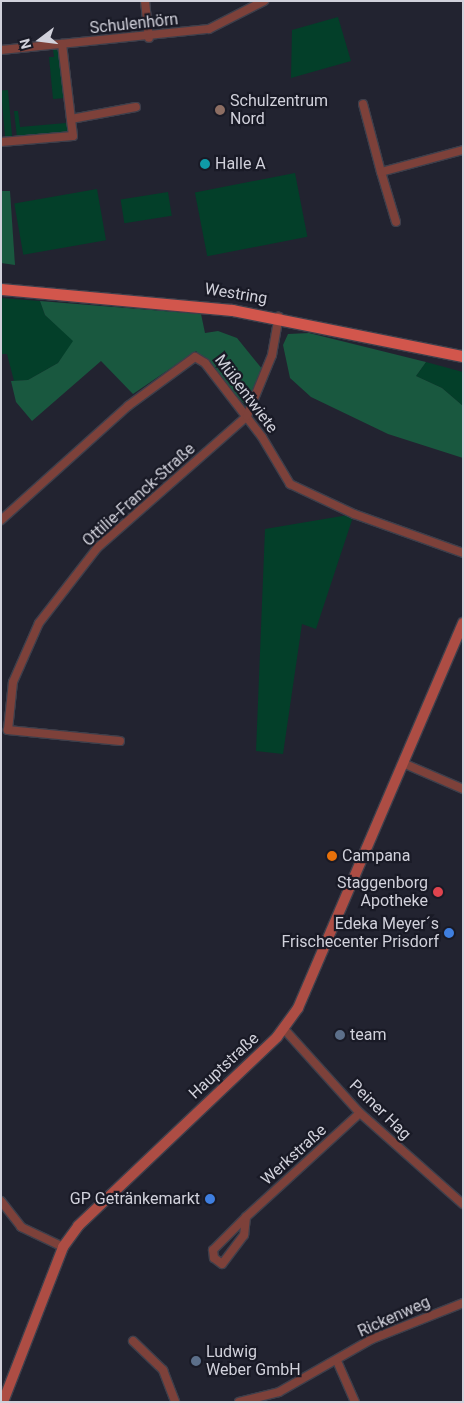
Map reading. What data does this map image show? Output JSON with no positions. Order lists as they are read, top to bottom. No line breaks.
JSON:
{"streets":{"main road":["Westring","Hauptstraße"],"street":["Schulenhörn","Müßentwiete","Ottilie-Franck-Straße","Peiner Hag","Werkstraße","Rickenweg"]},"crossings":[["Westring","Ottilie-Franck-Straße"],["Müßentwiete","Ottilie-Franck-Straße"],["Hauptstraße","Peiner Hag"],["Peiner Hag","Werkstraße"]],"places":["Schulzentrum Nord","Halle A","Campana","Staggenborg Apotheke","Edeka Meyer´s Frischecenter Prisdorf","team","GP Getränkemarkt","Ludwig Weber GmbH"],"north":"left"}
